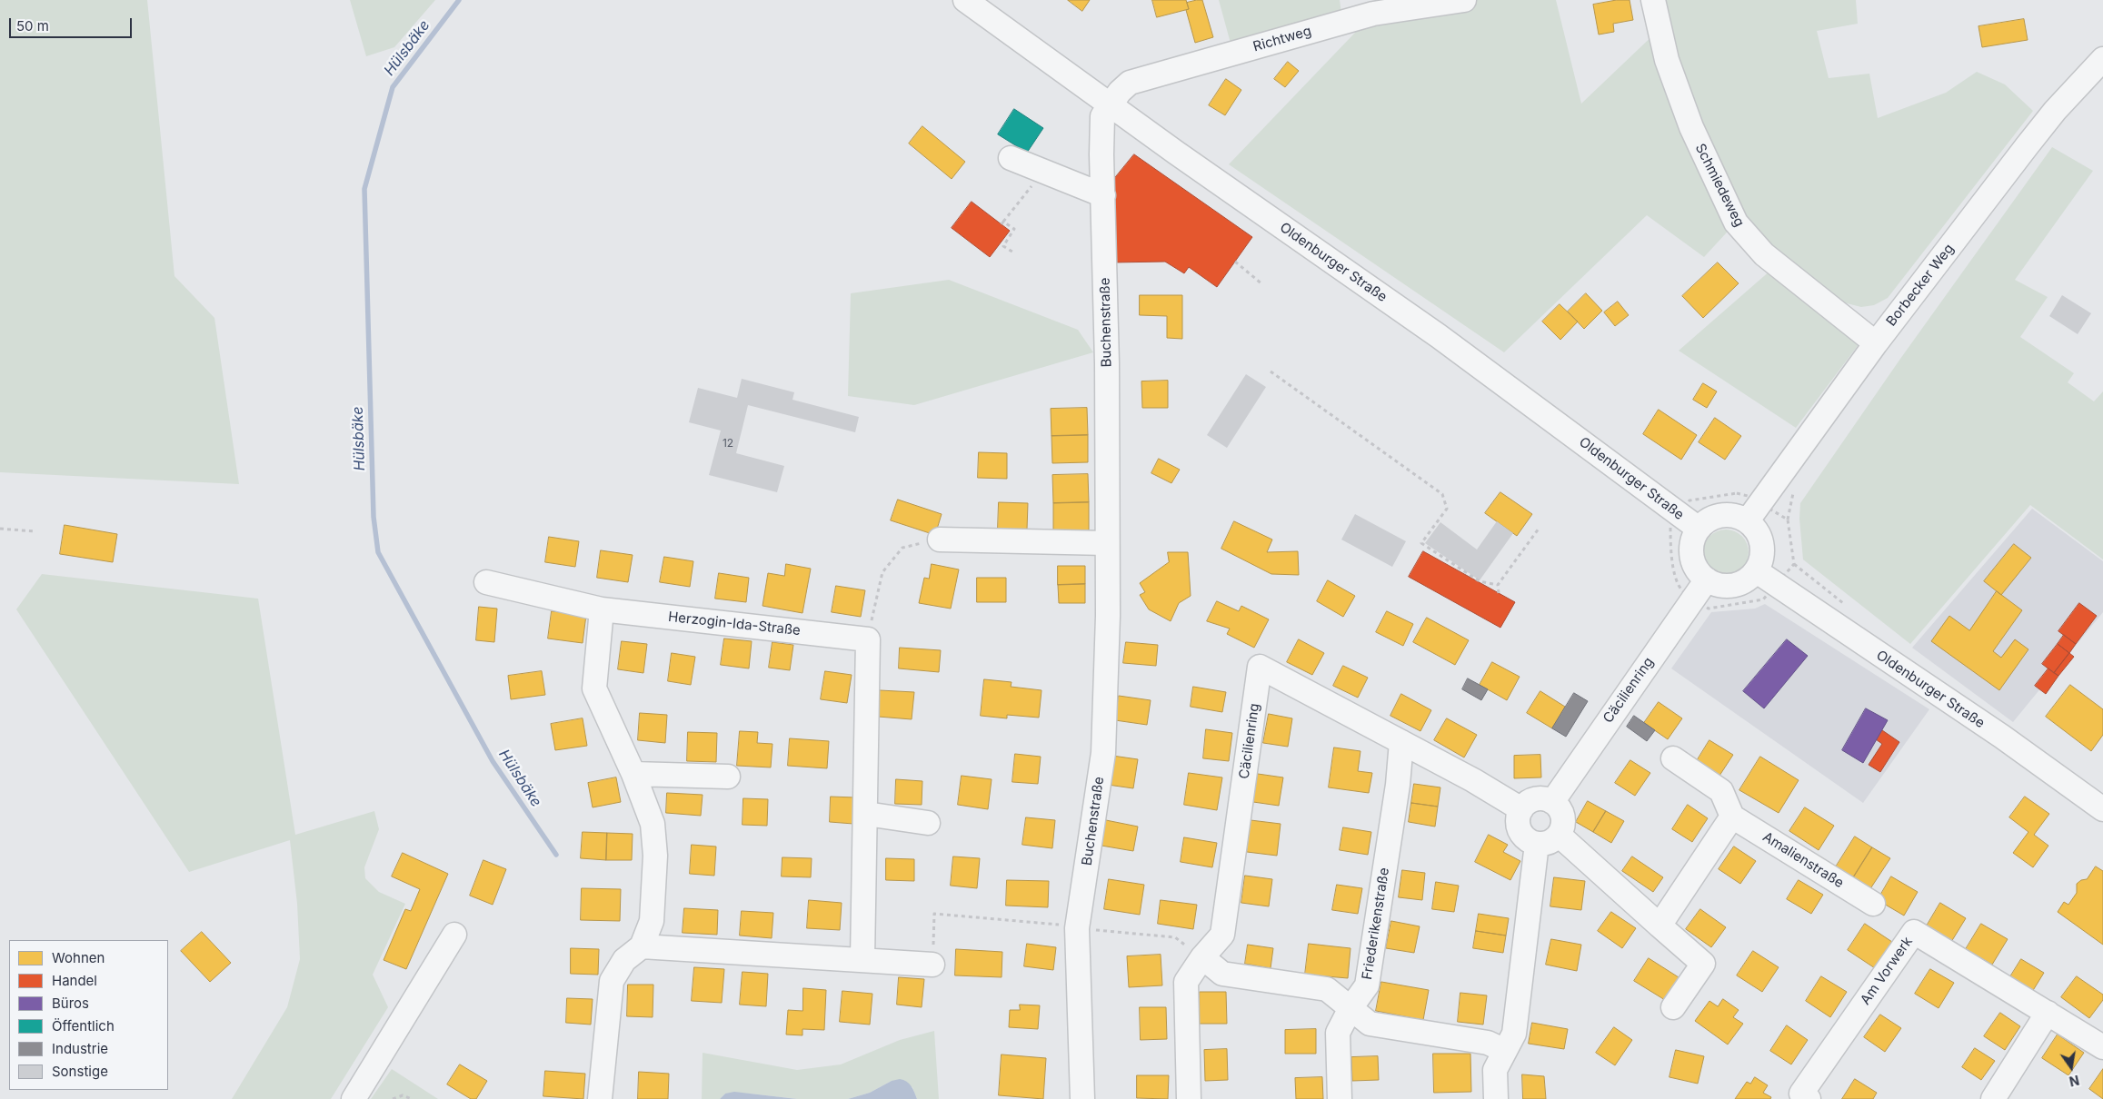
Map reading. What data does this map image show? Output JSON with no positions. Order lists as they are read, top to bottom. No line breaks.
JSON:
{"streets":{"street":["Richtweg","Schmiedeweg","Oldenburger Straße","Borbecker Weg","Buchenstraße","Herzogin-Ida-Straße","Cäcilienring","Amalienstraße","Friederikenstraße","Am Vorwerk"]},"crossings":[["Richtweg","Oldenburger Straße"],["Richtweg","Buchenstraße"],["Schmiedeweg","Borbecker Weg"],["Oldenburger Straße","Borbecker Weg"],["Oldenburger Straße","Buchenstraße"],["Oldenburger Straße","Cäcilienring"],["Borbecker Weg","Cäcilienring"],["Cäcilienring","Friederikenstraße"]],"water":["Hülsbäke"],"house_numbers":["12"],"legend":["Wohnen","Handel","Büros","Öffentlich","Industrie","Sonstige"],"scale_bar":"50 m","north":"bottom"}
